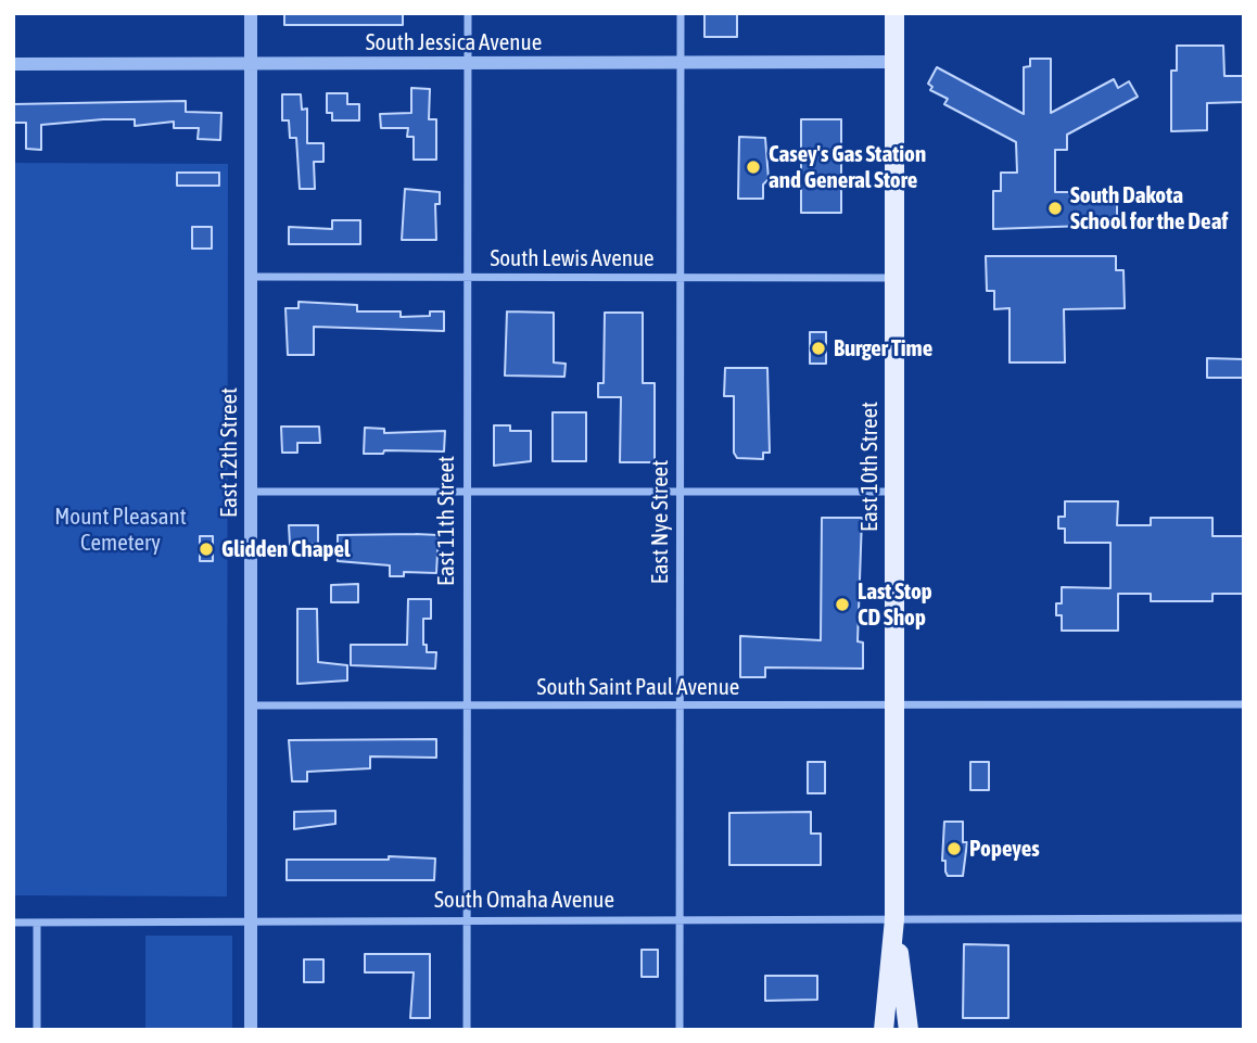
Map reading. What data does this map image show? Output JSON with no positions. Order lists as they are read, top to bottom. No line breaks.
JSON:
{"streets":{"main road":["East 10th Street"],"street":["South Jessica Avenue","South Lewis Avenue","East 12th Street","East 11th Street","East Nye Street","South Saint Paul Avenue","South Omaha Avenue"]},"crossings":[["South Jessica Avenue","East 12th Street"],["South Jessica Avenue","East 10th Street"],["South Jessica Avenue","East 11th Street"],["South Jessica Avenue","East Nye Street"],["South Lewis Avenue","East 12th Street"],["South Lewis Avenue","East 10th Street"],["South Lewis Avenue","East 11th Street"],["South Lewis Avenue","East Nye Street"],["East 12th Street","South Saint Paul Avenue"],["East 12th Street","South Omaha Avenue"],["East 10th Street","South Saint Paul Avenue"],["East 10th Street","South Omaha Avenue"],["East 11th Street","South Saint Paul Avenue"],["East 11th Street","South Omaha Avenue"],["East Nye Street","South Saint Paul Avenue"],["East Nye Street","South Omaha Avenue"]],"parks":["Mount Pleasant Cemetery"],"places":["Casey's Gas Station and General Store","South Dakota School for the Deaf","Burger Time","Glidden Chapel","Last Stop CD Shop","Popeyes"]}
